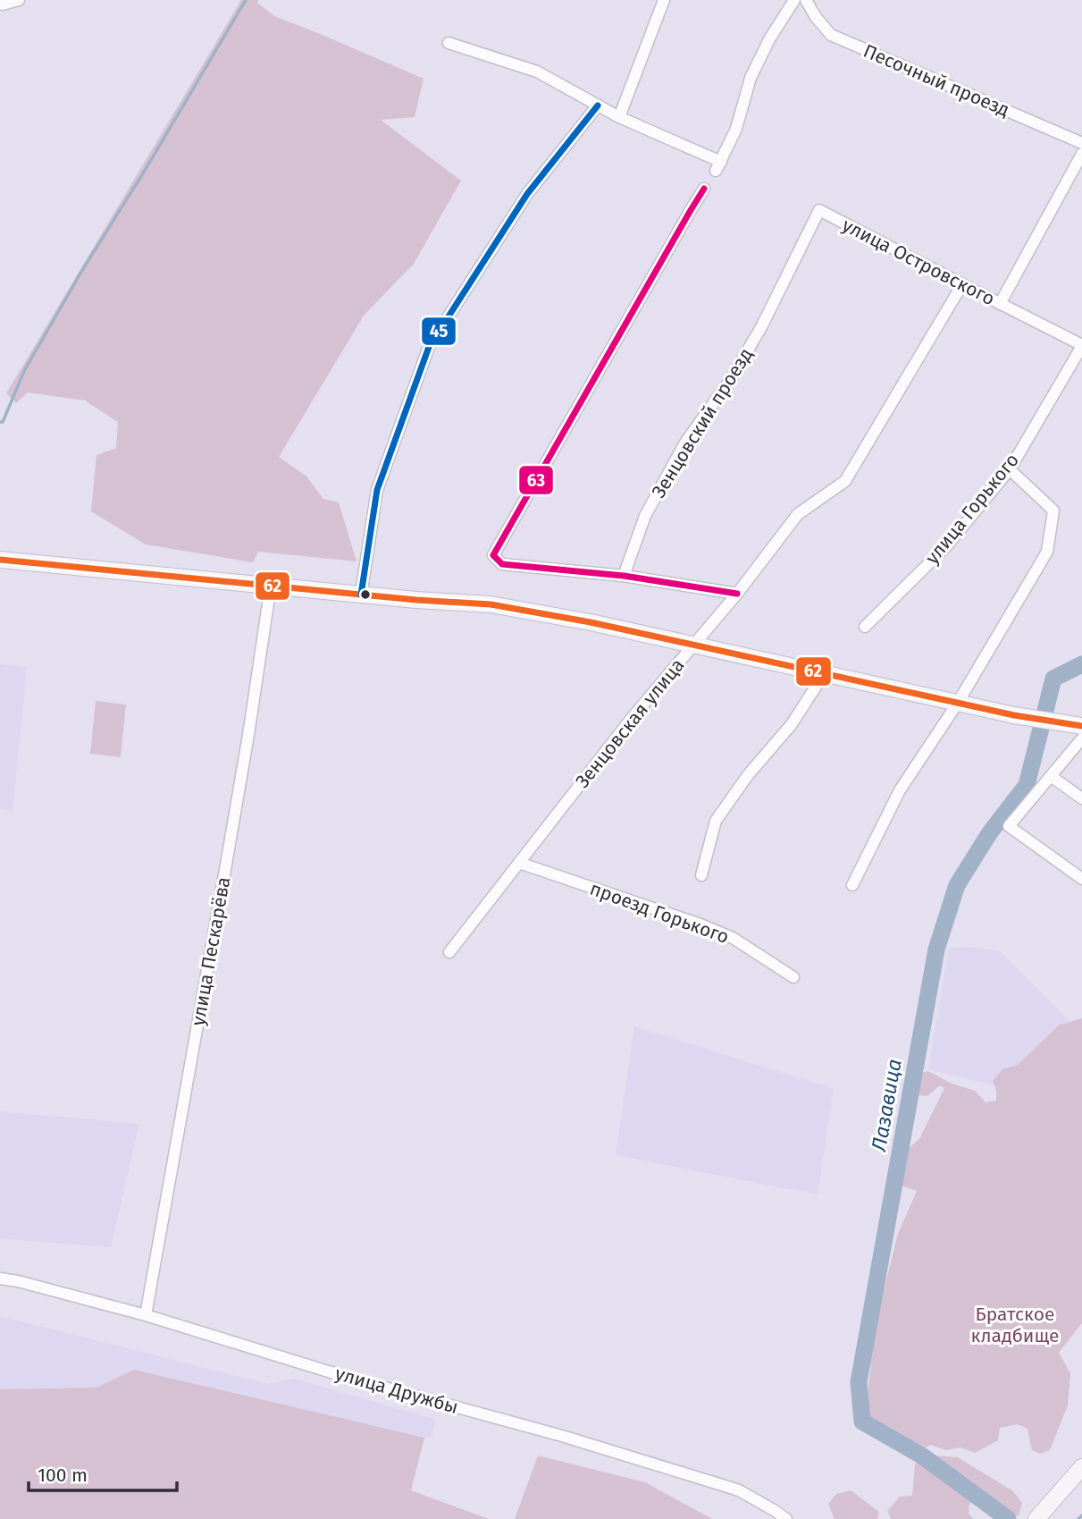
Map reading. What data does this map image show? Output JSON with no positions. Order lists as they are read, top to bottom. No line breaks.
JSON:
{"streets":{"street":["Песочный проезд","улица Островского","Зенцовский проезд","улица Горького","Зенцовская улица","проезд Горького","улица Пескарёва","улица Дружбы"]},"crossings":[["улица Островского","Зенцовский проезд"],["улица Островского","улица Горького"],["улица Островского","Зенцовская улица"],["Зенцовская улица","проезд Горького"],["улица Пескарёва","улица Дружбы"]],"water":["Лазавица"],"parks":["Братское кладбище"],"lines":["transit line 45","transit line 63","transit line 62"],"scale_bar":"100 m"}
